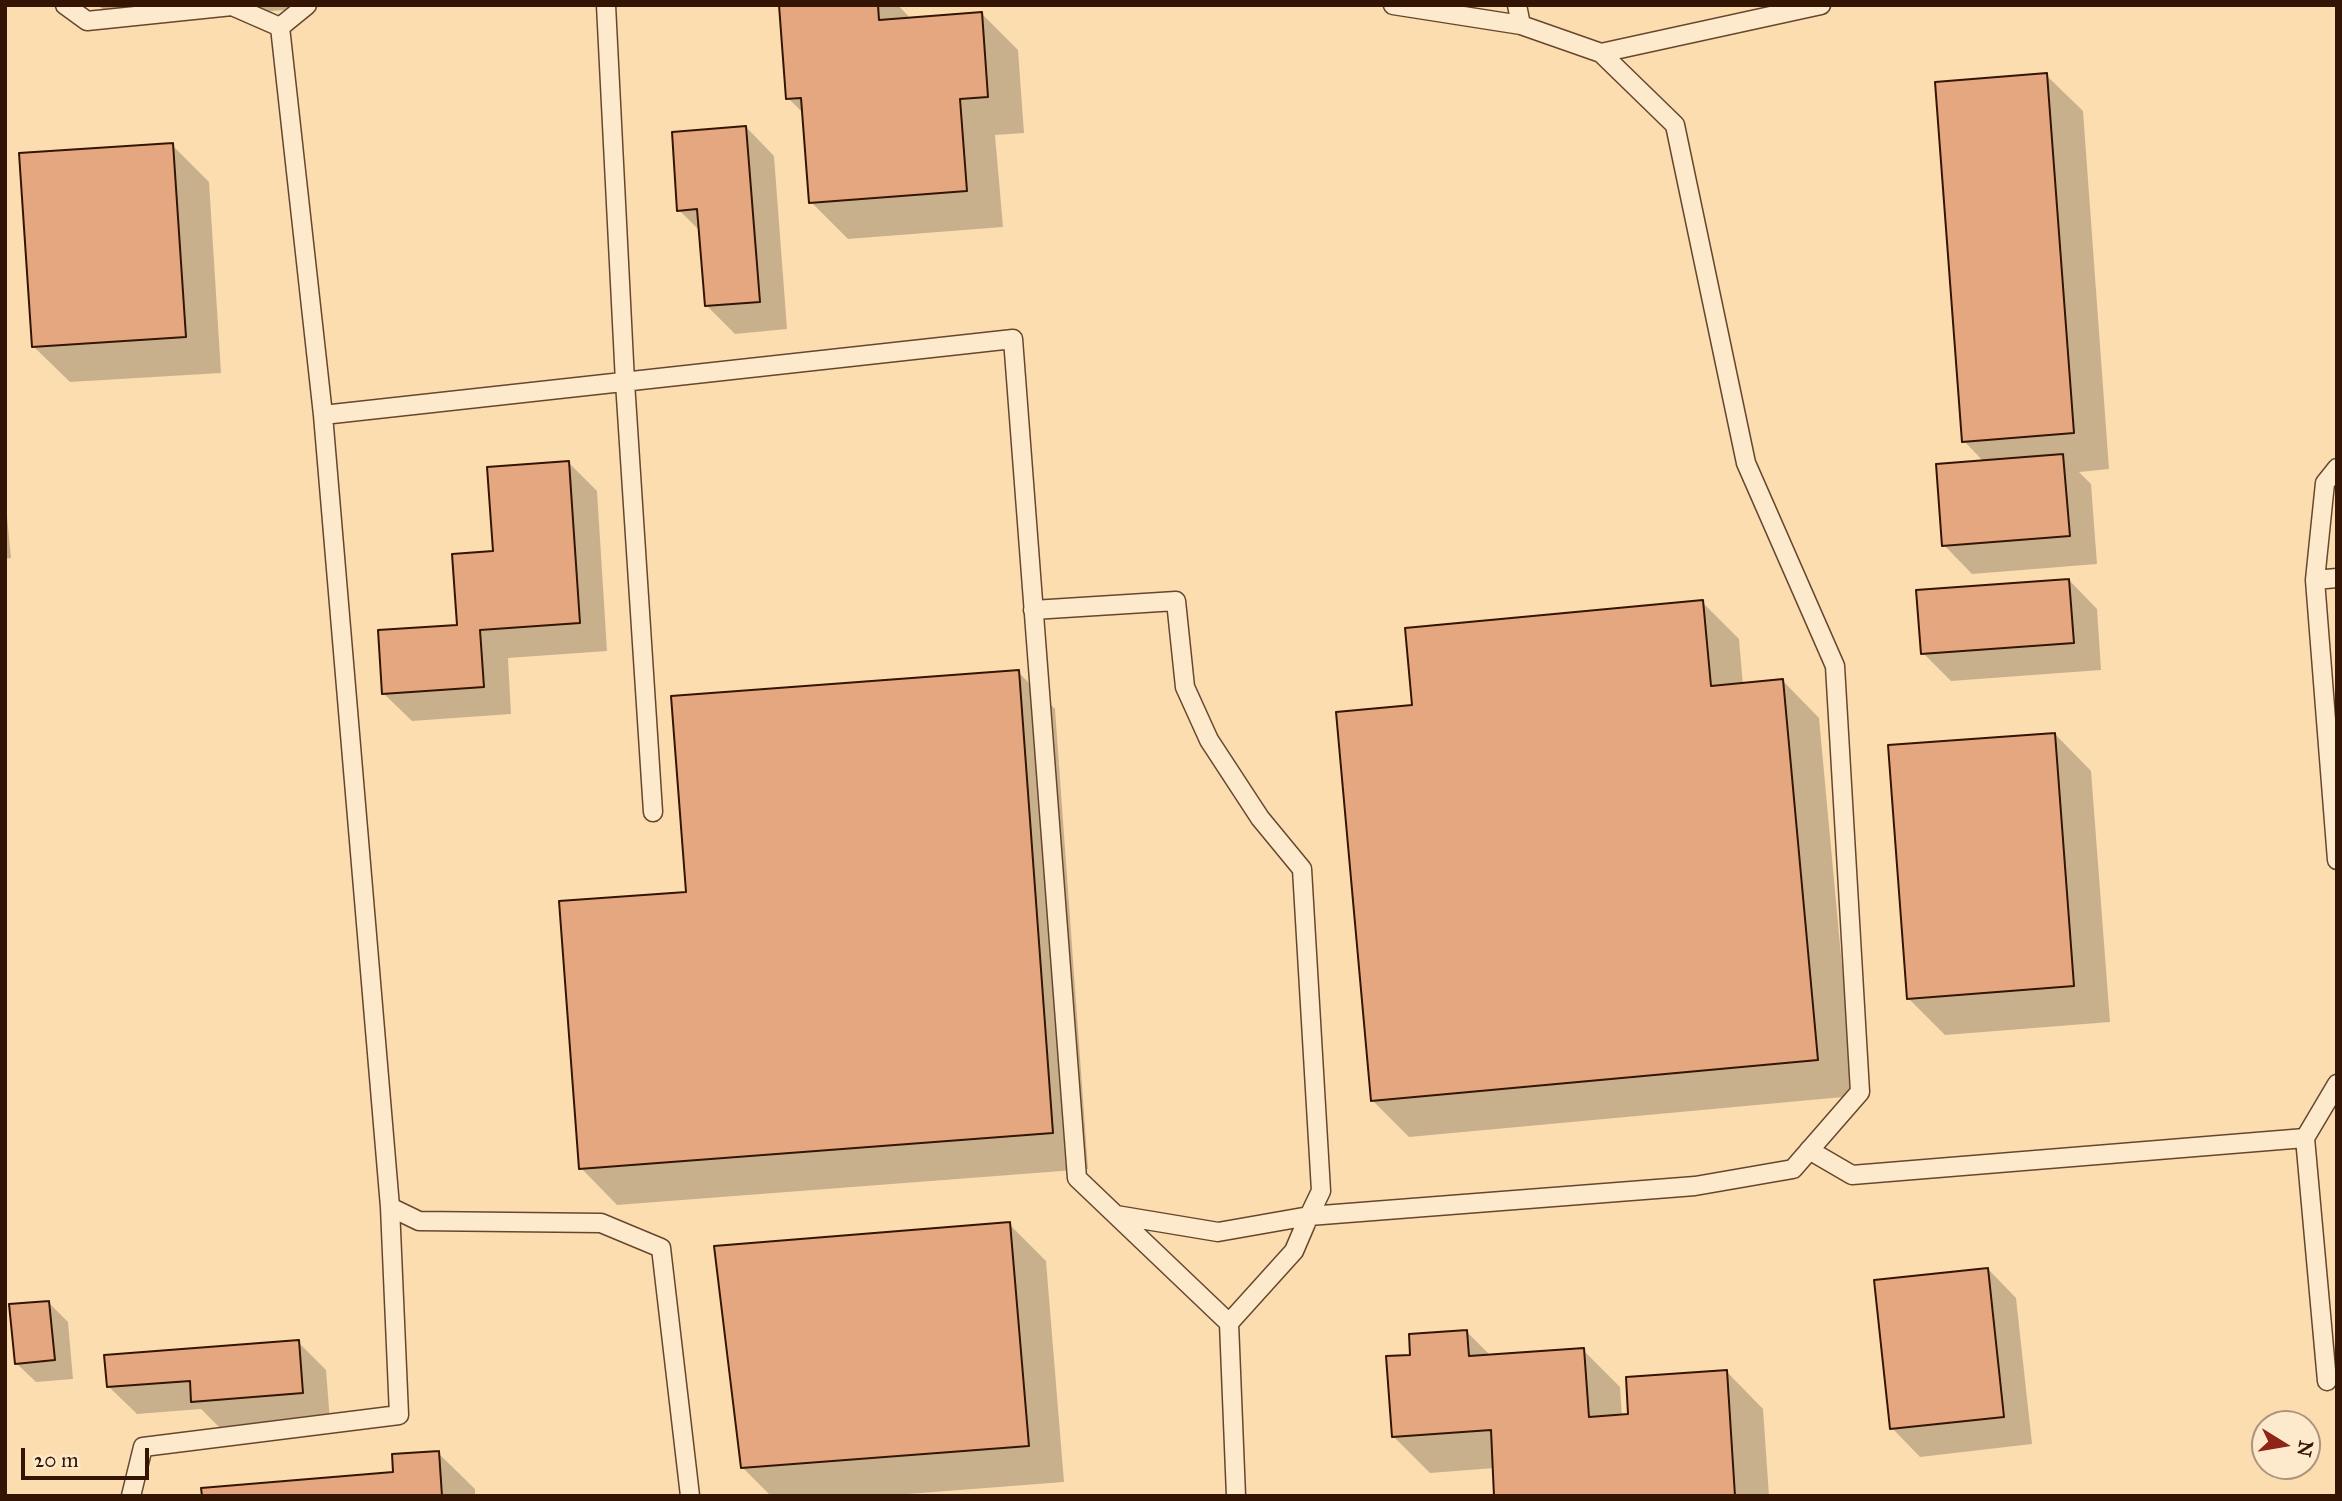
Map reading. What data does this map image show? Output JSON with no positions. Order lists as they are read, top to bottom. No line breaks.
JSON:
{"scale_bar":"20 m","north":"right"}
